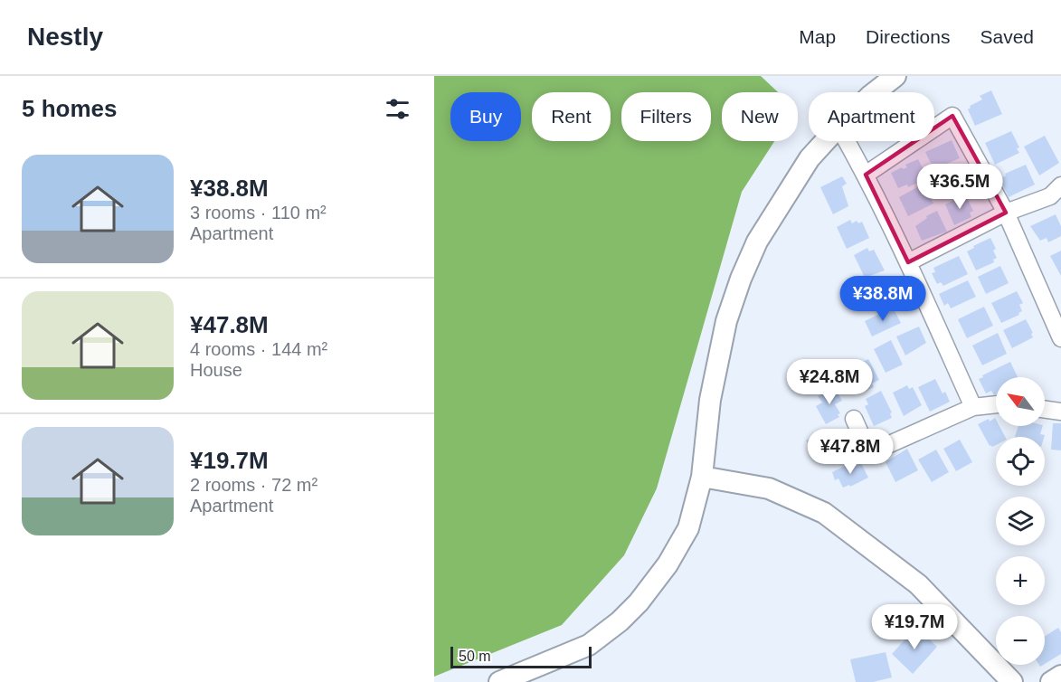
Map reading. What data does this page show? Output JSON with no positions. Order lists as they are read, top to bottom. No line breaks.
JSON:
{"scale_bar":"50 m","north":"top left","page":{"header":"Nestly","nav":["Map","Directions","Saved"],"heading":"5 homes","chip":["Buy","Rent","Filters","New","Apartment"],"list":[{"name":"¥38.8M","note":"3 rooms · 110 m² · Apartment"},{"name":"¥47.8M","note":"4 rooms · 144 m² · House"},{"name":"¥19.7M","note":"2 rooms · 72 m² · Apartment"}],"price":["¥36.5M","¥38.8M","¥24.8M","¥47.8M","¥19.7M"],"map_buttons":["+","−"],"scale":"50 m"}}
